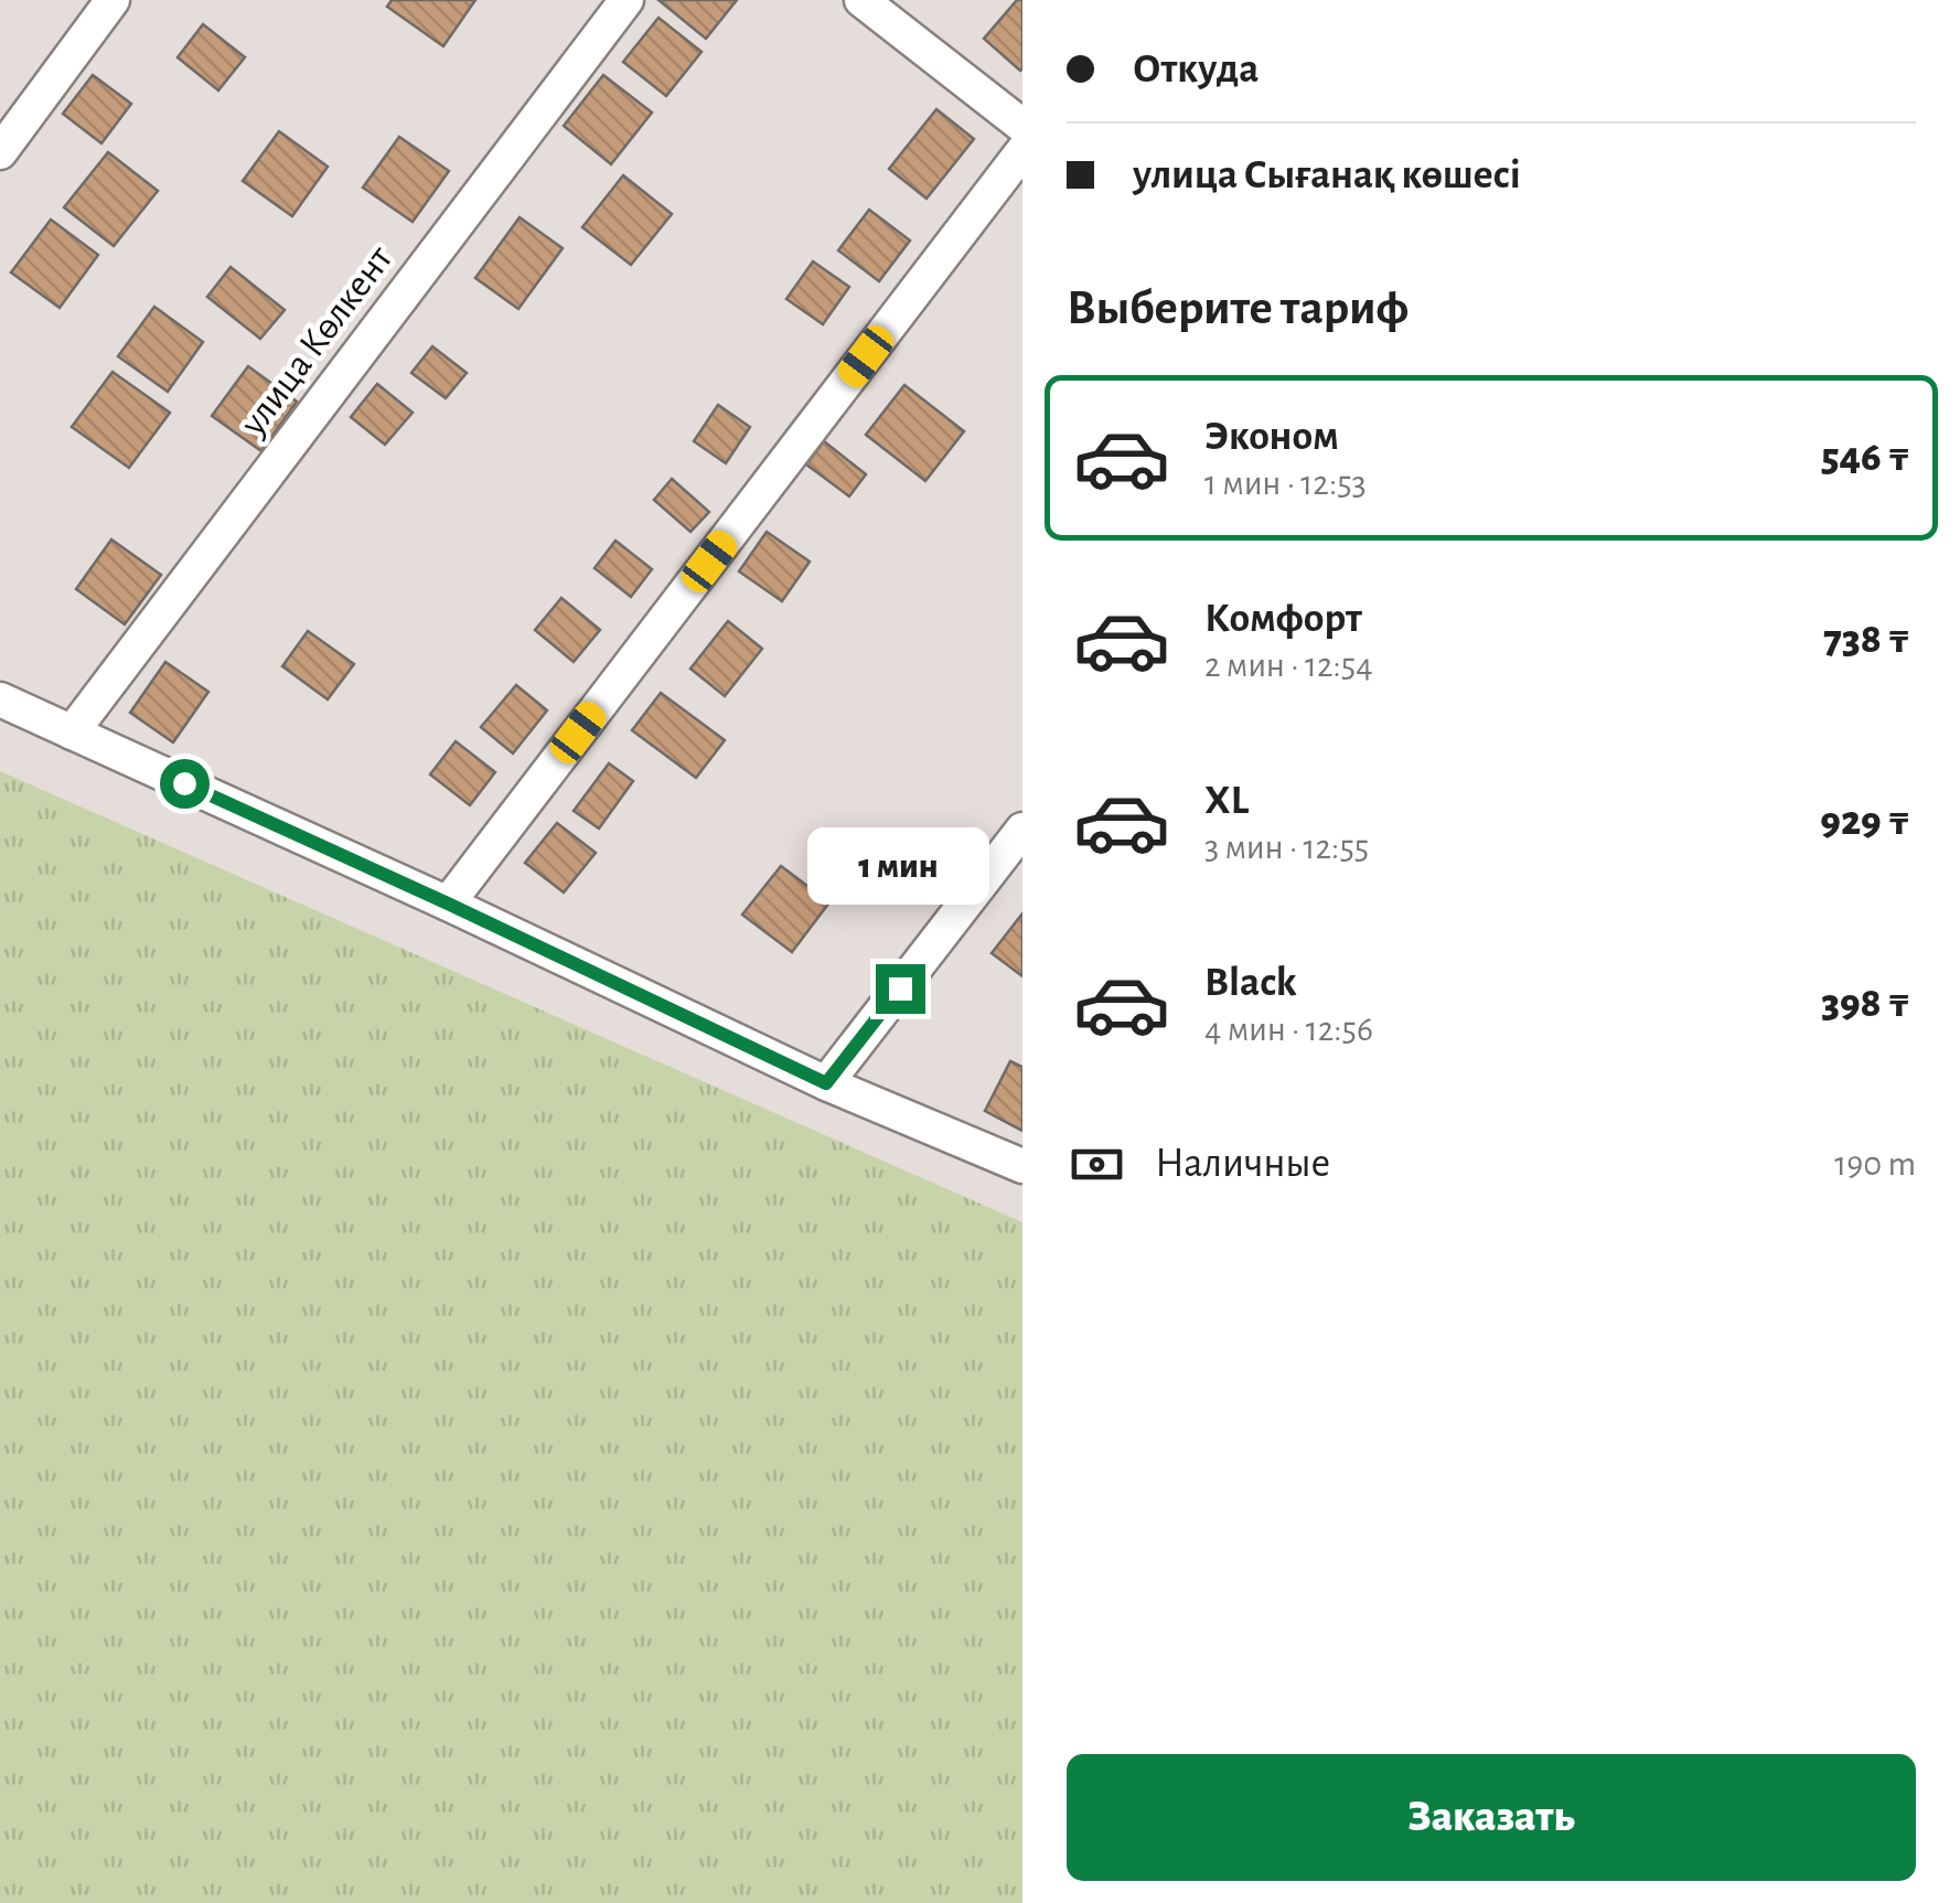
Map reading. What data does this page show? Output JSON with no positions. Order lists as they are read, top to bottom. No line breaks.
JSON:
{"streets":{"street":["улица Көлкент"]},"page":{"banner":["Откуда","улица Сығанақ көшесі"],"heading":"Выберите тариф","list":[{"name":"Эконом","note":"1 мин · 12:53","value":"546 ₸"},{"name":"Комфорт","note":"2 мин · 12:54","value":"738 ₸"},{"name":"XL","note":"3 мин · 12:55","value":"929 ₸"},{"name":"Black","note":"4 мин · 12:56","value":"398 ₸"}],"bubble":"1 мин","pay":["Наличные","190 m"],"buttons":"Заказать"}}
